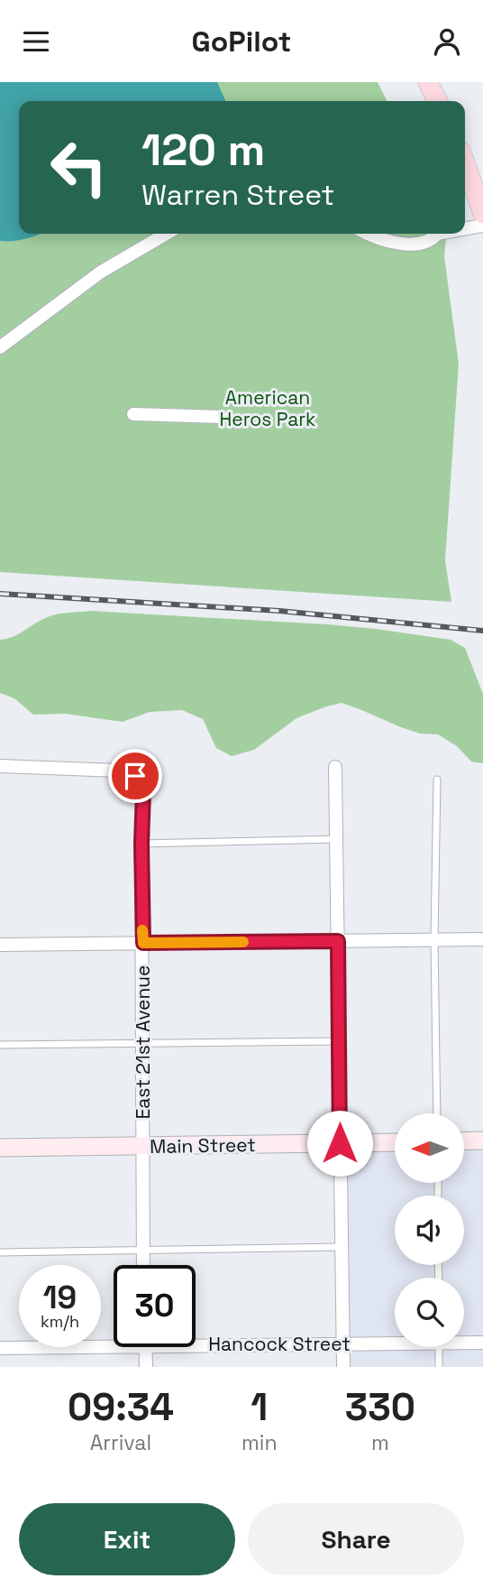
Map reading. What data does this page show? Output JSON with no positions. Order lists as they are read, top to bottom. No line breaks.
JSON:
{"streets":{"street":["East 21st Avenue","Main Street","Hancock Street"]},"crossings":[["East 21st Avenue","Main Street"]],"parks":["American Heros Park"],"north":"left","page":{"header":"GoPilot","turn":["120 m","Warren Street"],"speed":"19 km/h","limit":"30","eta":["09:34","Arrival","1","min","330","m"],"buttons":["Exit","Share"]}}
